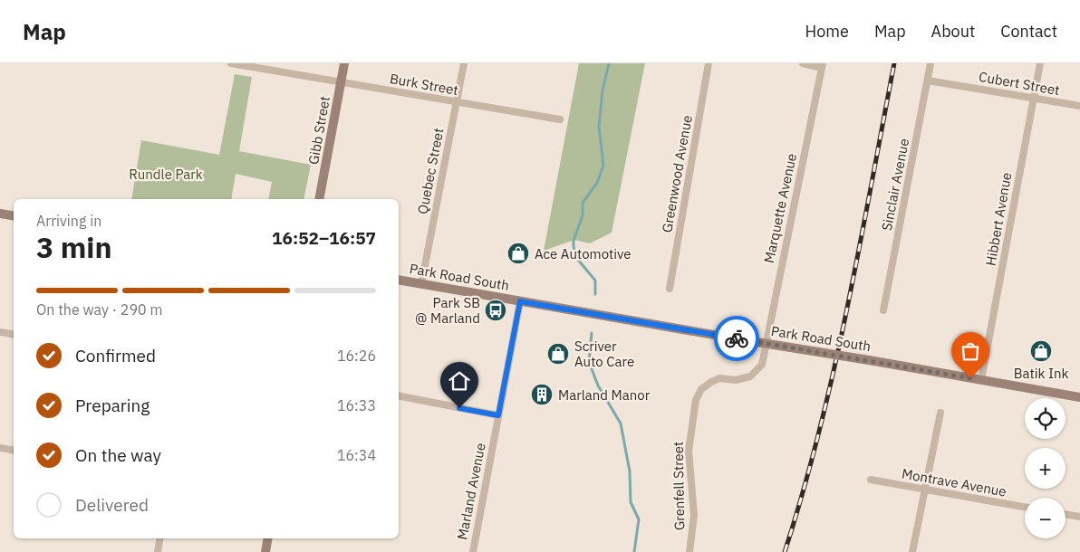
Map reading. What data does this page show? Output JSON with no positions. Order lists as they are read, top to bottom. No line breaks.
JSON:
{"streets":{"main road":["Gibb Street","Park Road South"],"street":["Cubert Street","Burk Street","Quebec Street","Greenwood Avenue","Sinclair Avenue","Marquette Avenue","Hibbert Avenue","Montrave Avenue","Grenfell Street","Marland Avenue"]},"crossings":[["Cubert Street","Sinclair Avenue"],["Cubert Street","Hibbert Avenue"],["Burk Street","Gibb Street"],["Burk Street","Quebec Street"],["Quebec Street","Park Road South"],["Marquette Avenue","Grenfell Street"],["Hibbert Avenue","Park Road South"],["Park Road South","Marland Avenue"]],"parks":["Rundle Park"],"places":{"shop":["Ace Automotive","Batik Ink","Scriver Auto Care"],"bus stop":["Park SB @ Marland"],"building":["Marland Manor"]},"page":{"header":"Map","nav":["Home","Map","About","Contact"],"heading":["3 min","Arriving in","16:52–16:57"],"bar":"On the way · 290 m","list":[["Confirmed","16:26"],["Preparing","16:33"],["On the way","16:34"],"Delivered"],"map_buttons":["+","−"]}}
